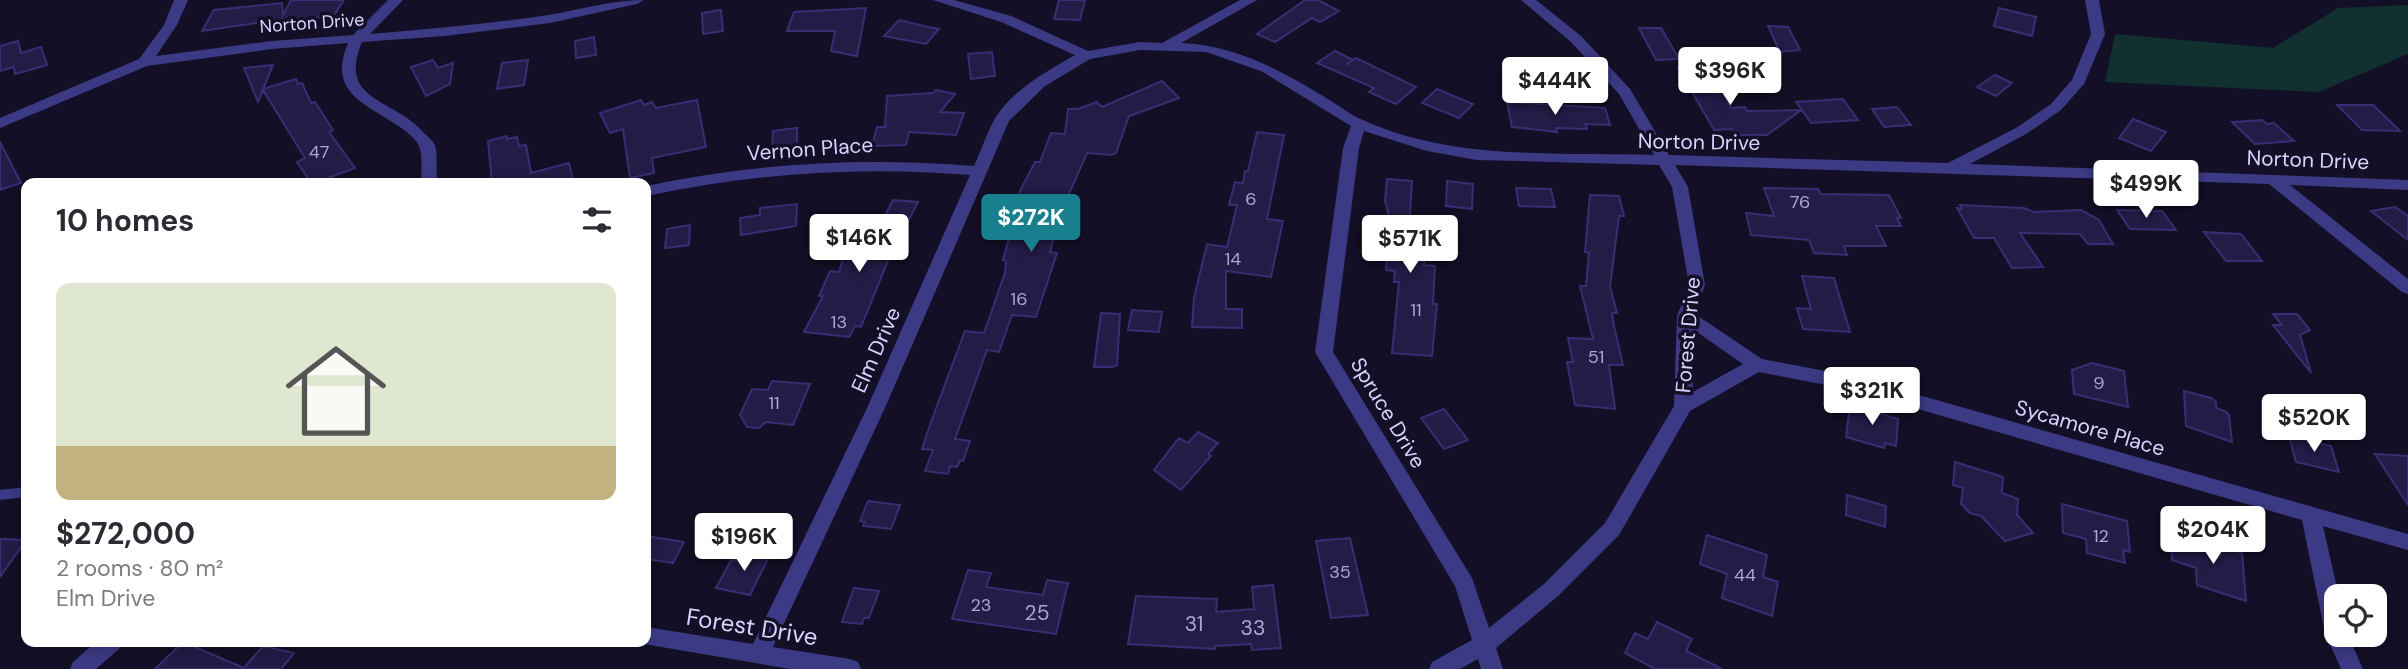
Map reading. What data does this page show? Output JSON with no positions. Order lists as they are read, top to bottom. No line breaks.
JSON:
{"streets":{"street":["Norton Drive","Vernon Place","Forest Drive","Elm Drive","Spruce Drive","Sycamore Place"]},"crossings":[["Norton Drive","Forest Drive"],["Norton Drive","Elm Drive"],["Norton Drive","Spruce Drive"],["Vernon Place","Elm Drive"],["Forest Drive","Elm Drive"],["Forest Drive","Spruce Drive"],["Forest Drive","Sycamore Place"]],"house_numbers":["47","6","76","14","16","11","13","51","9","11","12","35","44","23","25","31","33"],"page":{"price":["$396K","$444K","$499K","$272K","$146K","$571K","$321K","$520K","$204K","$196K"],"heading":"10 homes","list":[{"name":"$272,000","note":"2 rooms · 80 m² · Elm Drive"}]}}
